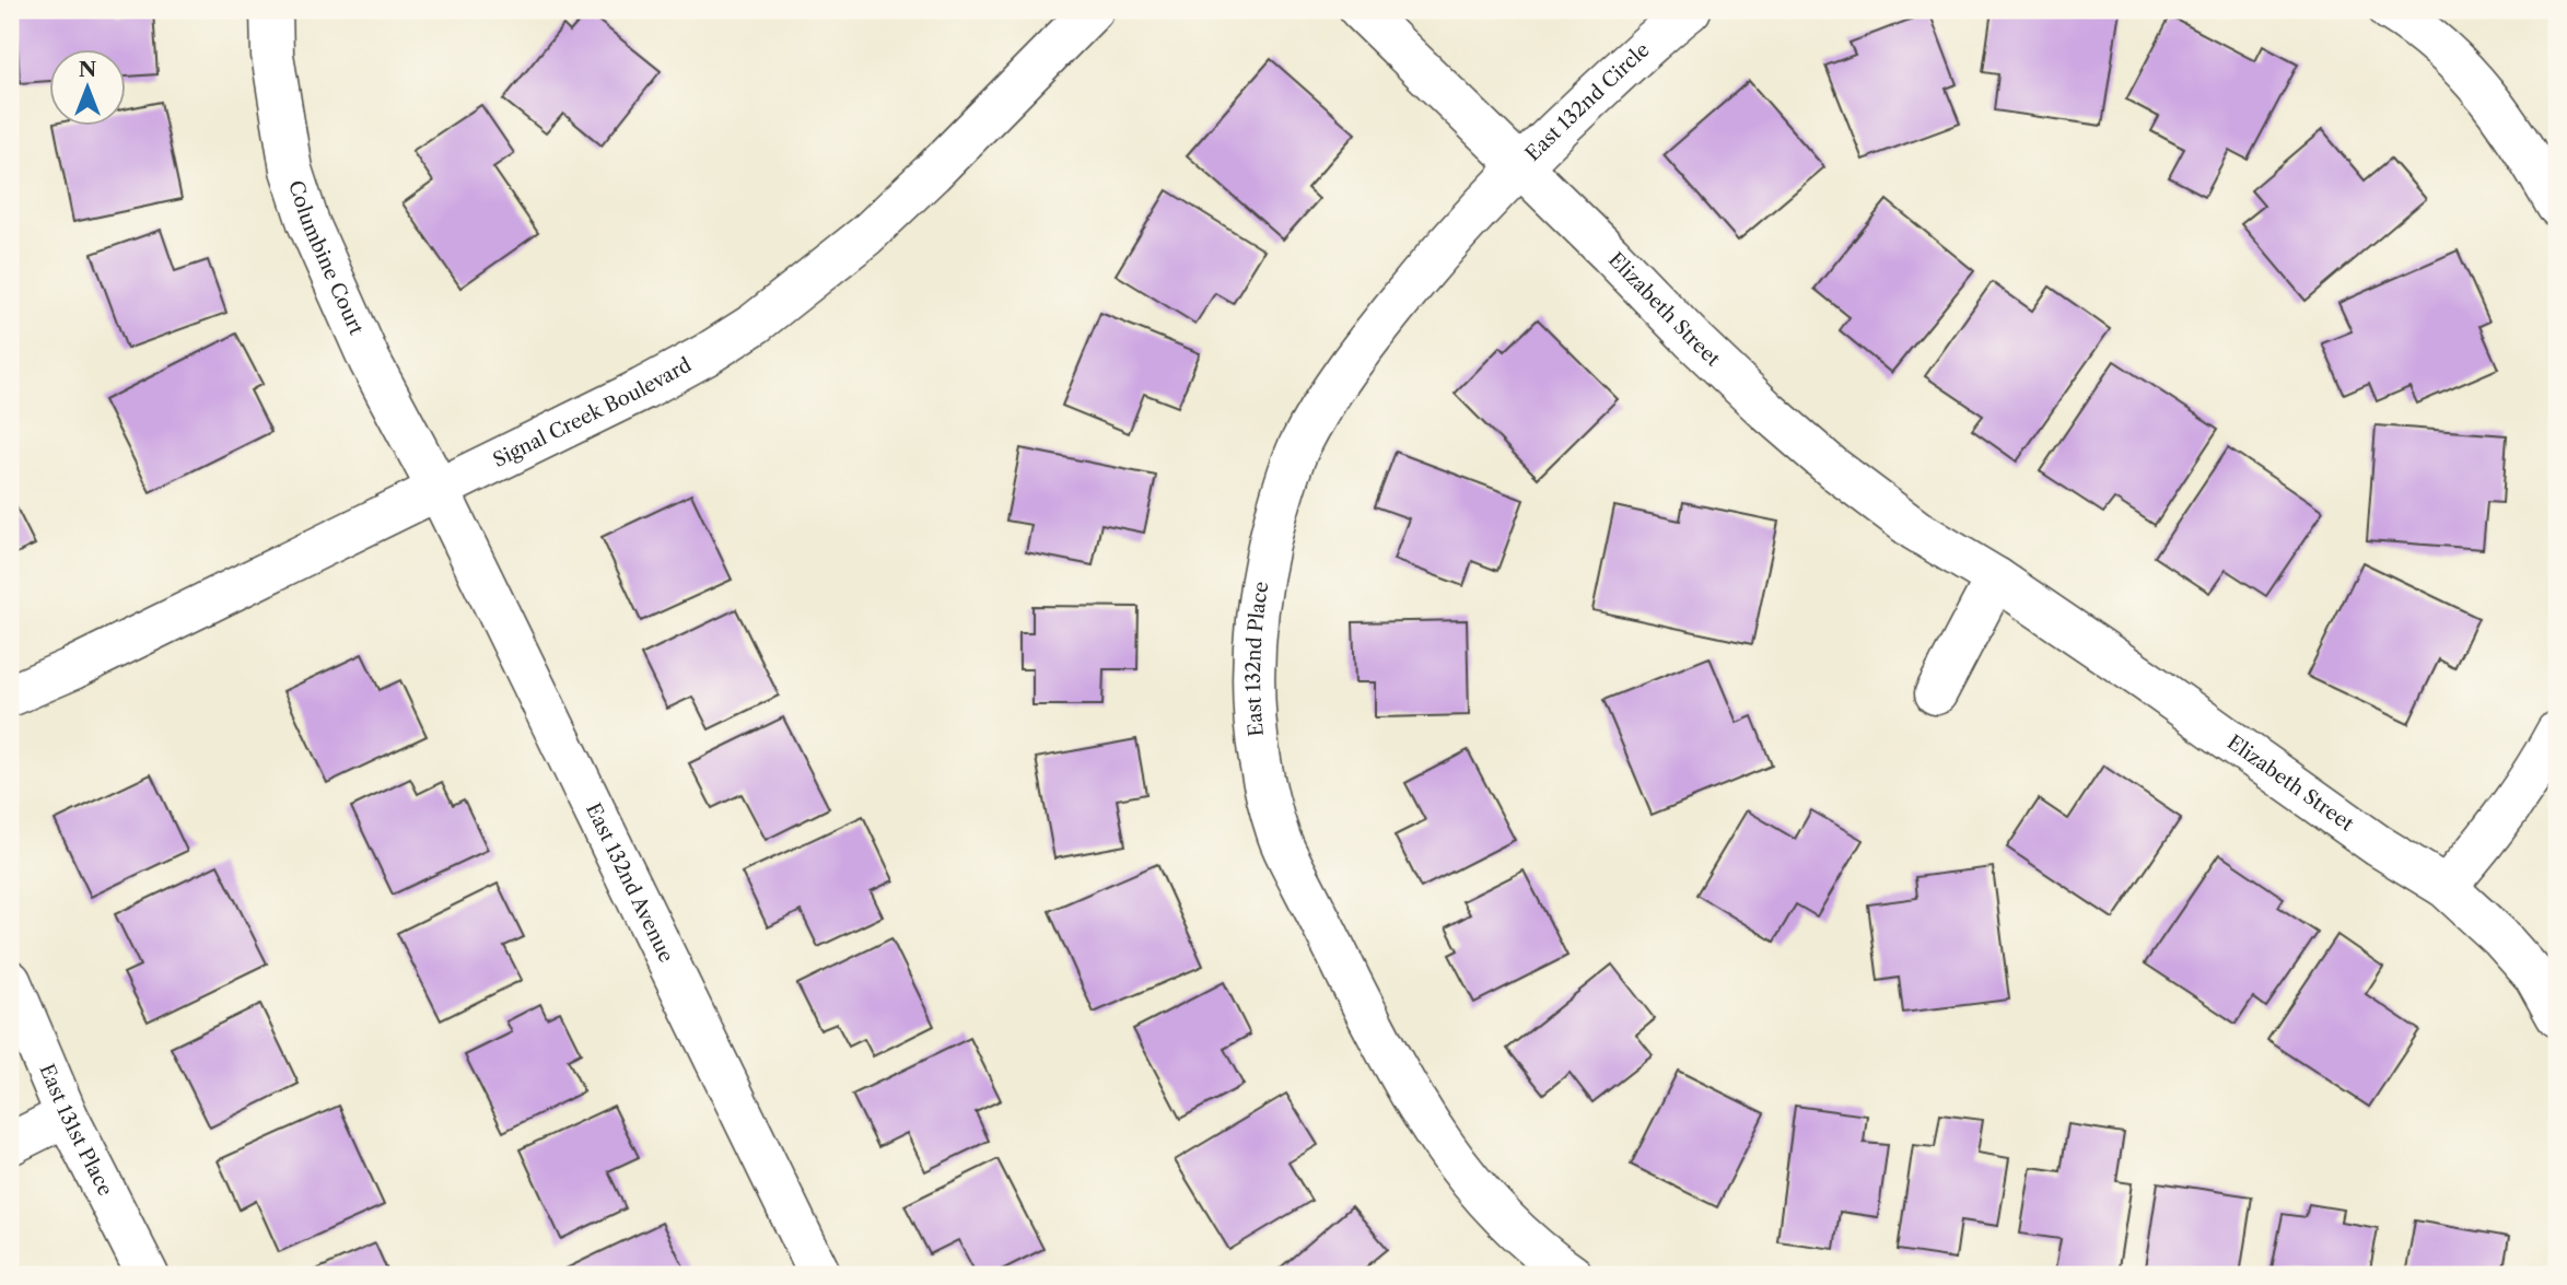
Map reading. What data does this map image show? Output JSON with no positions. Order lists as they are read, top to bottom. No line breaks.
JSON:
{"streets":{"street":["East 132nd Circle","Columbine Court","Elizabeth Street","Signal Creek Boulevard","East 132nd Place","East 132nd Avenue","East 131st Place"]},"crossings":[["East 132nd Circle","Elizabeth Street"],["East 132nd Circle","East 132nd Place"],["Columbine Court","Signal Creek Boulevard"],["Columbine Court","East 132nd Avenue"],["Elizabeth Street","East 132nd Place"],["Signal Creek Boulevard","East 132nd Avenue"]],"north":"top"}
